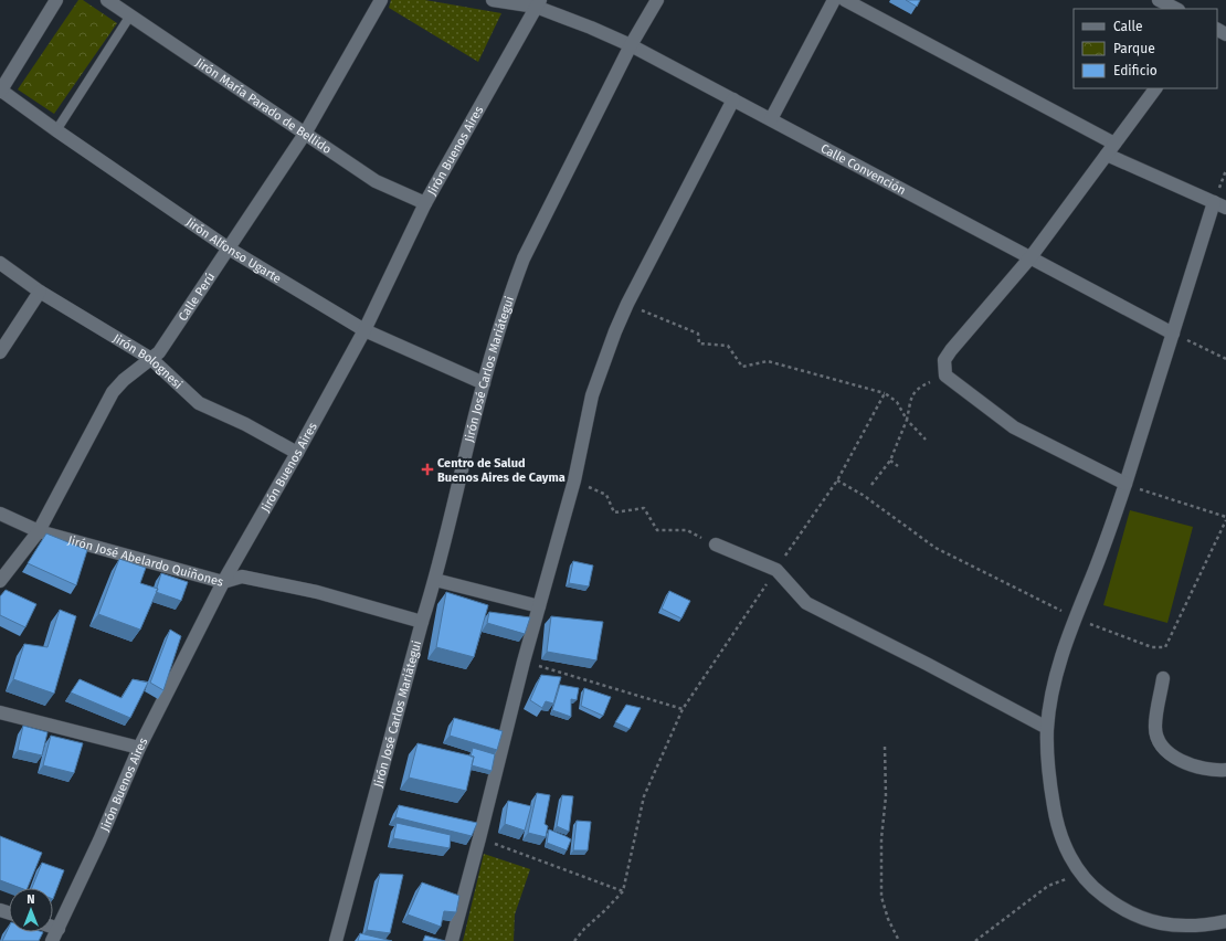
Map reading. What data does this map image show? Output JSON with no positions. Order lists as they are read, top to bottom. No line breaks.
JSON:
{"streets":{"street":["Jirón María Parado de Bellido","Jirón Buenos Aires","Calle Convención","Jirón Alfonso Ugarte","Calle Perú","Jirón Bolognesi","Jirón José Carlos Mariátegui","Jirón José Abelardo Quiñones"]},"crossings":[["Jirón María Parado de Bellido","Jirón Buenos Aires"],["Jirón María Parado de Bellido","Calle Perú"],["Jirón Buenos Aires","Calle Convención"],["Jirón Buenos Aires","Jirón Alfonso Ugarte"],["Jirón Buenos Aires","Jirón Bolognesi"],["Jirón Buenos Aires","Jirón José Abelardo Quiñones"],["Calle Convención","Jirón José Carlos Mariátegui"],["Jirón Alfonso Ugarte","Calle Perú"],["Jirón Alfonso Ugarte","Jirón José Carlos Mariátegui"],["Calle Perú","Jirón Bolognesi"],["Calle Perú","Jirón José Abelardo Quiñones"],["Jirón José Carlos Mariátegui","Jirón José Abelardo Quiñones"]],"places":{"health":["Centro de Salud Buenos Aires de Cayma"]},"legend":["Calle","Parque","Edificio"],"north":"top"}
